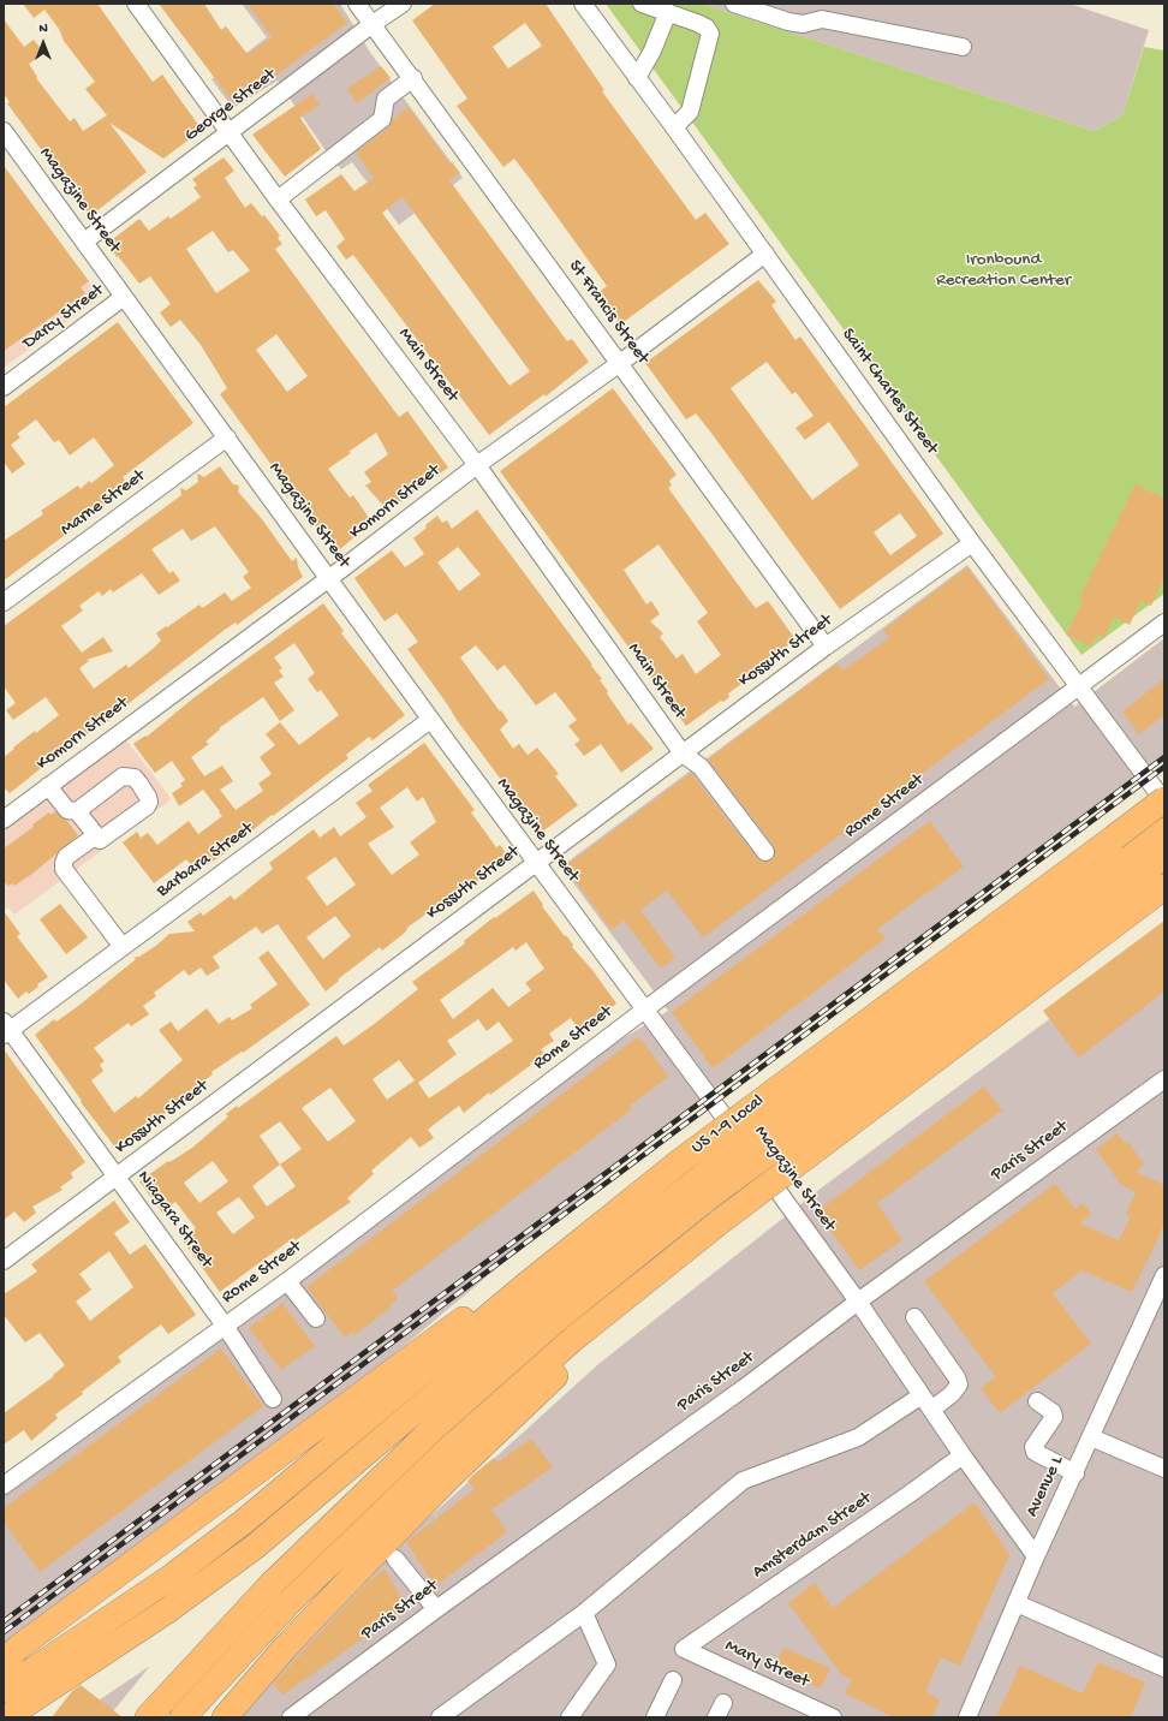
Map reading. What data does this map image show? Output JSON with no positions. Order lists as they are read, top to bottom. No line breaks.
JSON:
{"streets":{"highway":["US 1-9 Local"],"street":["George Street","Magazine Street","St Francis Street","Darcy Street","Main Street","Saint Charles Street","Komorn Street","Marne Street","Kossuth Street","Rome Street","Barbara Street","Paris Street","Niagara Street","Avenue L","Amsterdam Street","Mary Street"]},"crossings":[["George Street","Magazine Street"],["George Street","St Francis Street"],["George Street","Main Street"],["Magazine Street","Darcy Street"],["Magazine Street","Komorn Street"],["Magazine Street","Marne Street"],["Magazine Street","Kossuth Street"],["Magazine Street","Rome Street"],["Magazine Street","Barbara Street"],["Magazine Street","Paris Street"],["Magazine Street","Avenue L"],["Magazine Street","Amsterdam Street"],["St Francis Street","Komorn Street"],["St Francis Street","Kossuth Street"],["Main Street","Komorn Street"],["Main Street","Kossuth Street"],["Saint Charles Street","Komorn Street"],["Saint Charles Street","Kossuth Street"],["Saint Charles Street","Rome Street"],["Saint Charles Street","US 1-9 Local"],["Kossuth Street","Niagara Street"],["Rome Street","Niagara Street"],["Barbara Street","Niagara Street"],["Amsterdam Street","Mary Street"]],"parks":["Ironbound Recreation Center"],"north":"top"}
